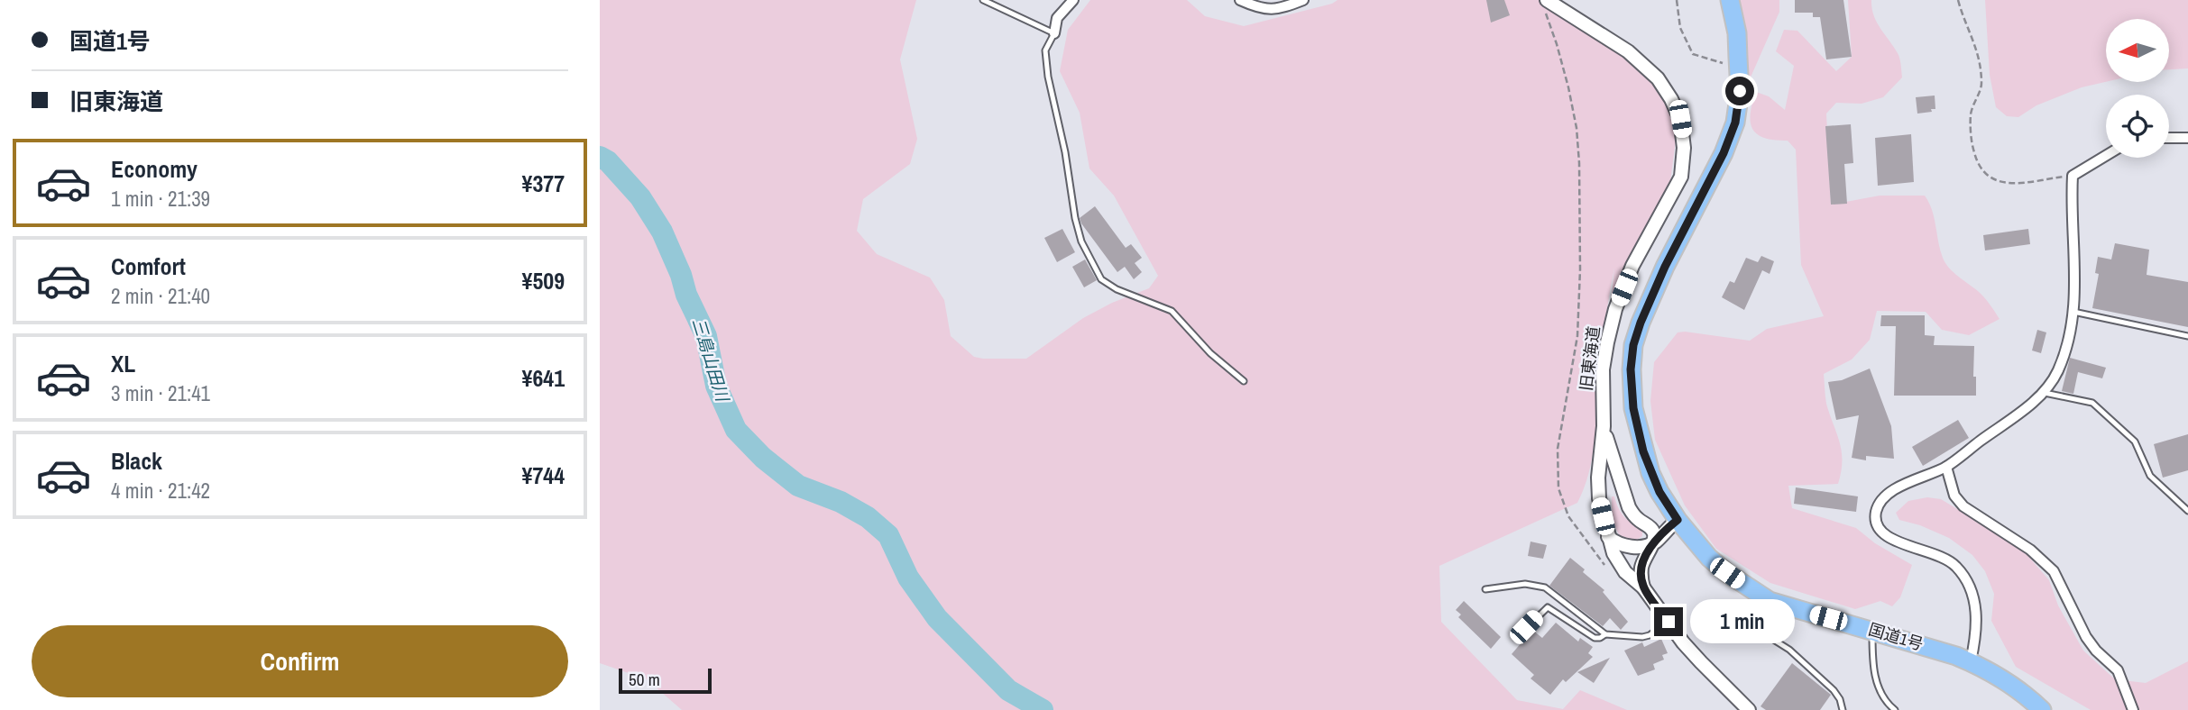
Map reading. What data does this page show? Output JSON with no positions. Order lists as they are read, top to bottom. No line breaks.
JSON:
{"streets":{"highway":["国道1号"],"street":["旧東海道"]},"water":["三島山田川"],"scale_bar":"50 m","north":"left","page":{"banner":["国道1号","旧東海道"],"list":[{"name":"Economy","note":"1 min · 21:39","value":"¥377"},{"name":"Comfort","note":"2 min · 21:40","value":"¥509"},{"name":"XL","note":"3 min · 21:41","value":"¥641"},{"name":"Black","note":"4 min · 21:42","value":"¥744"}],"bubble":"1 min","buttons":"Confirm","scale":"50 m"}}
